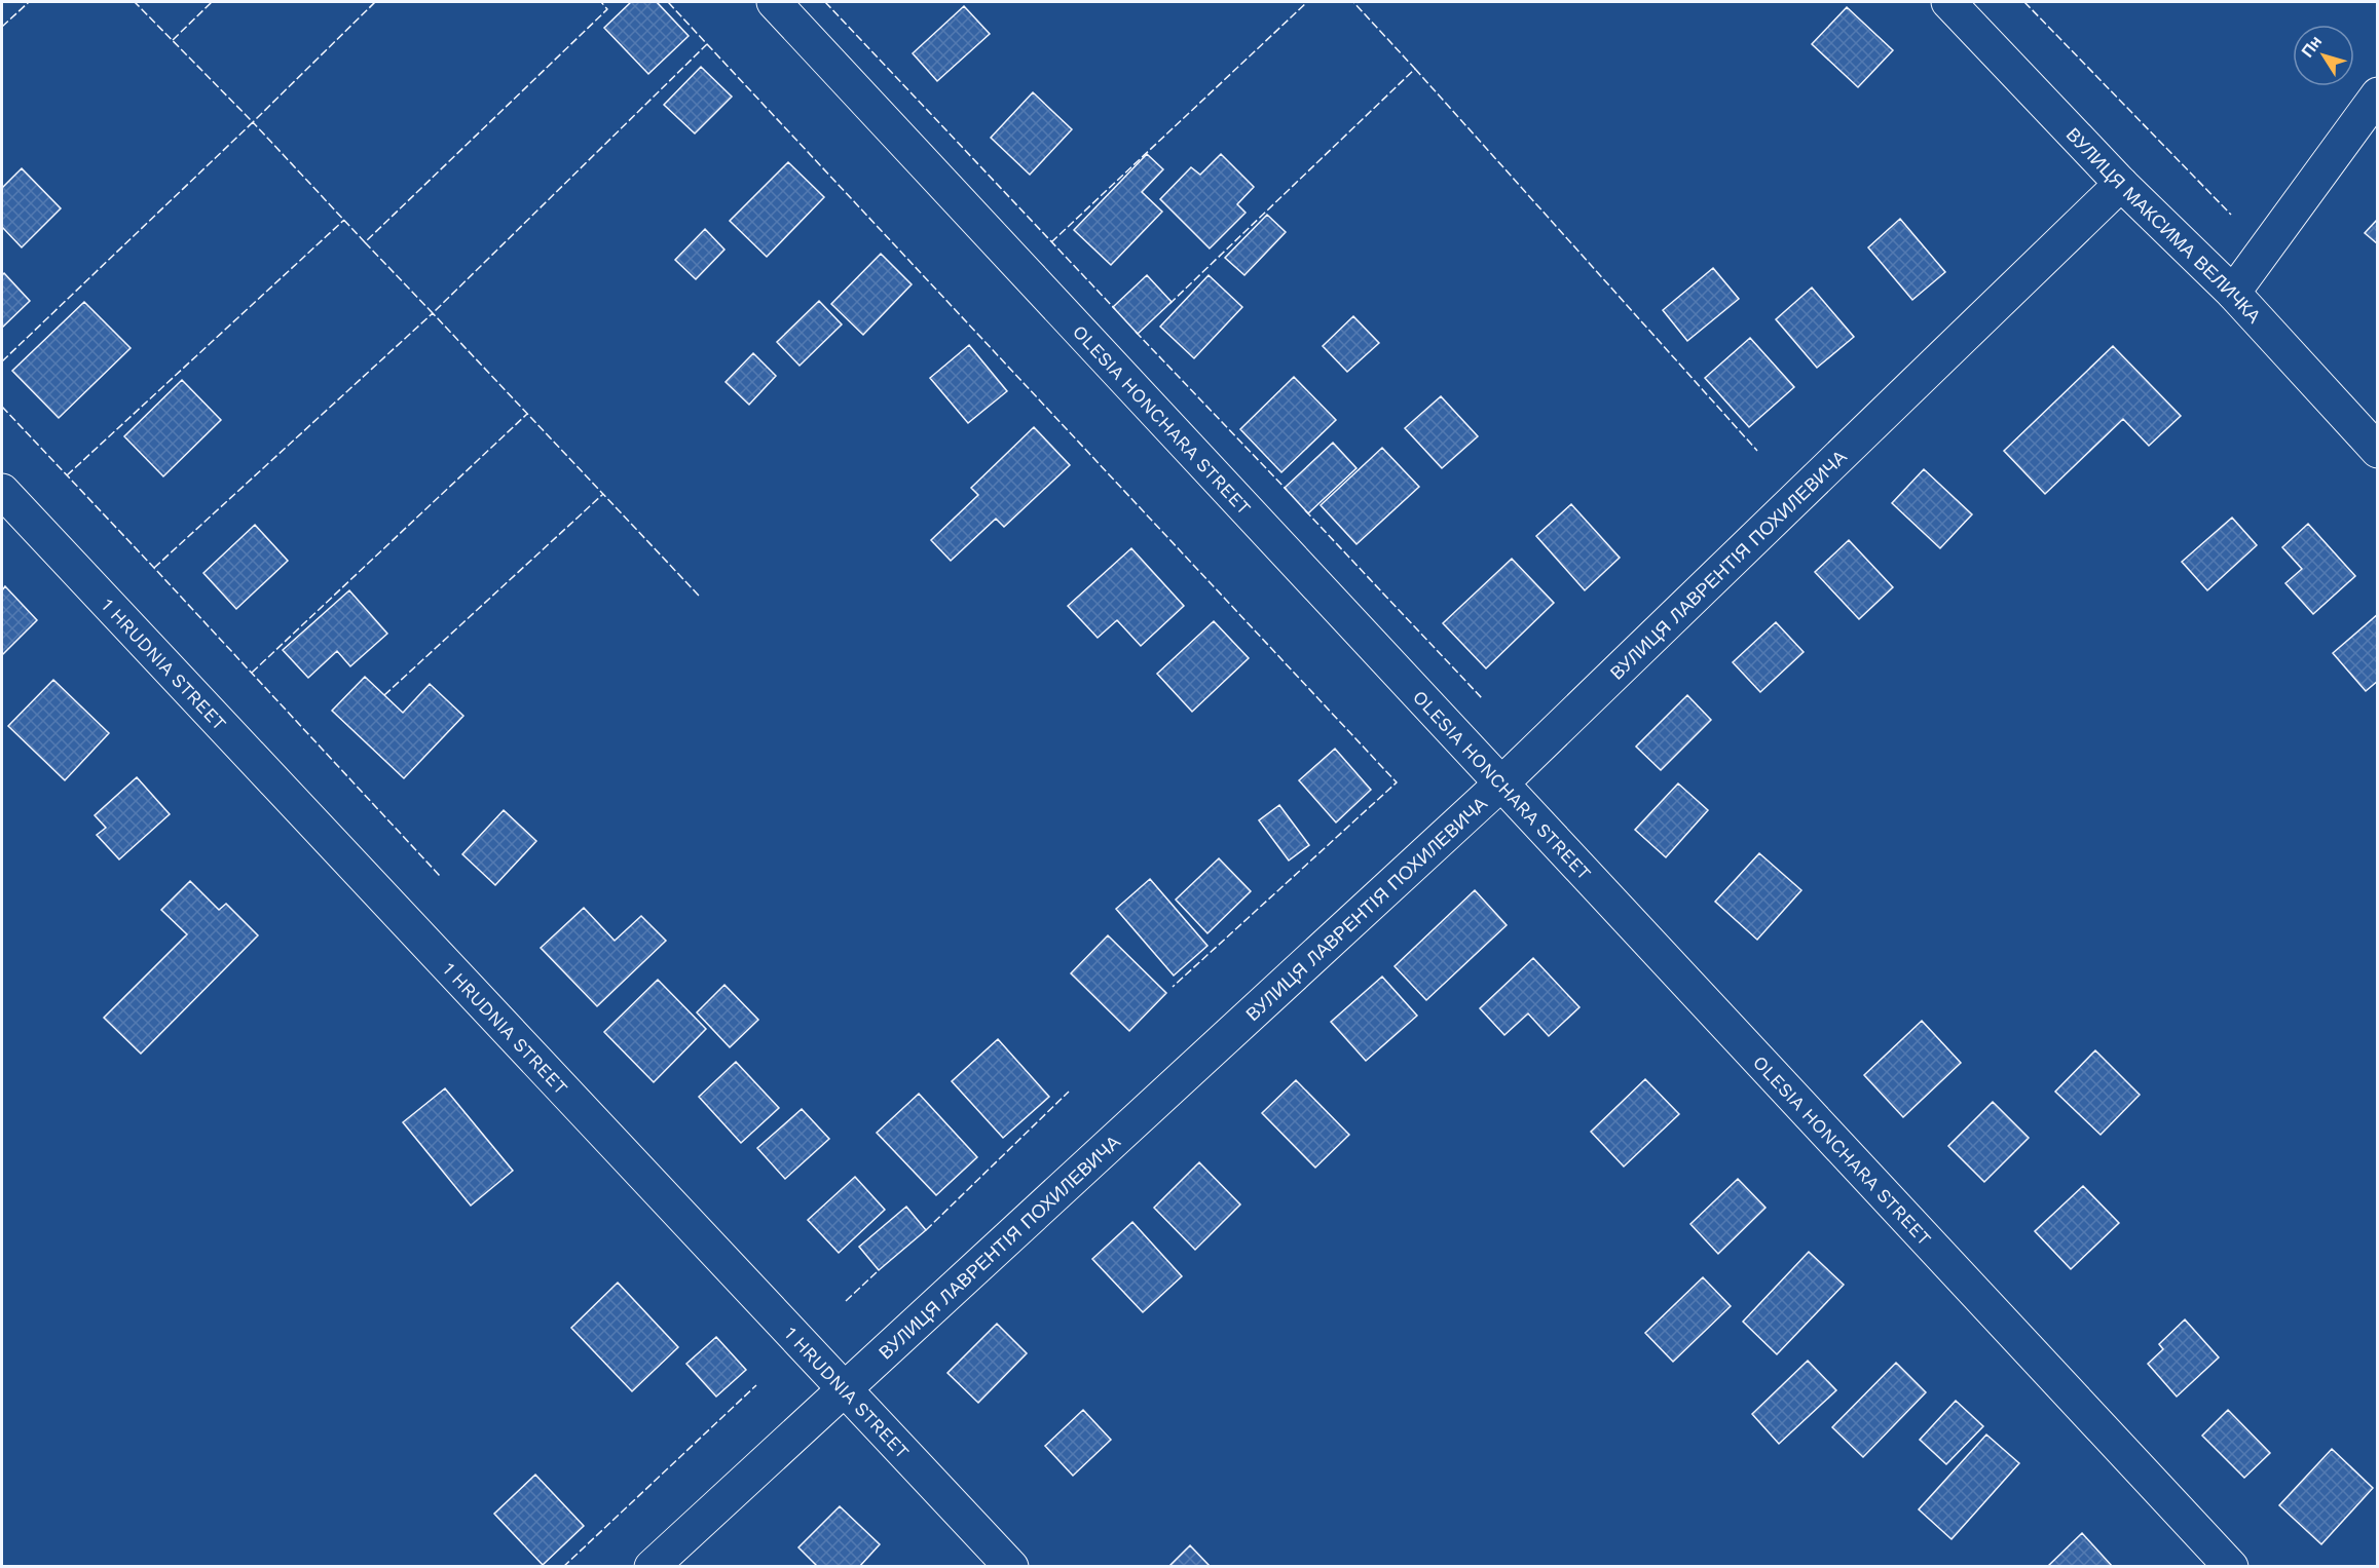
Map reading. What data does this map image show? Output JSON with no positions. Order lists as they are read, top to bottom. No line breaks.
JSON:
{"streets":{"street":["ВУЛИЦЯ МАКСИМА ВЕЛИЧКА","OLESIA HONCHARA STREET","ВУЛИЦЯ ЛАВРЕНТІЯ ПОХИЛЕВИЧА","1 HRUDNIA STREET"]},"crossings":[["ВУЛИЦЯ МАКСИМА ВЕЛИЧКА","ВУЛИЦЯ ЛАВРЕНТІЯ ПОХИЛЕВИЧА"],["OLESIA HONCHARA STREET","ВУЛИЦЯ ЛАВРЕНТІЯ ПОХИЛЕВИЧА"],["ВУЛИЦЯ ЛАВРЕНТІЯ ПОХИЛЕВИЧА","1 HRUDNIA STREET"]],"north":"top left"}
